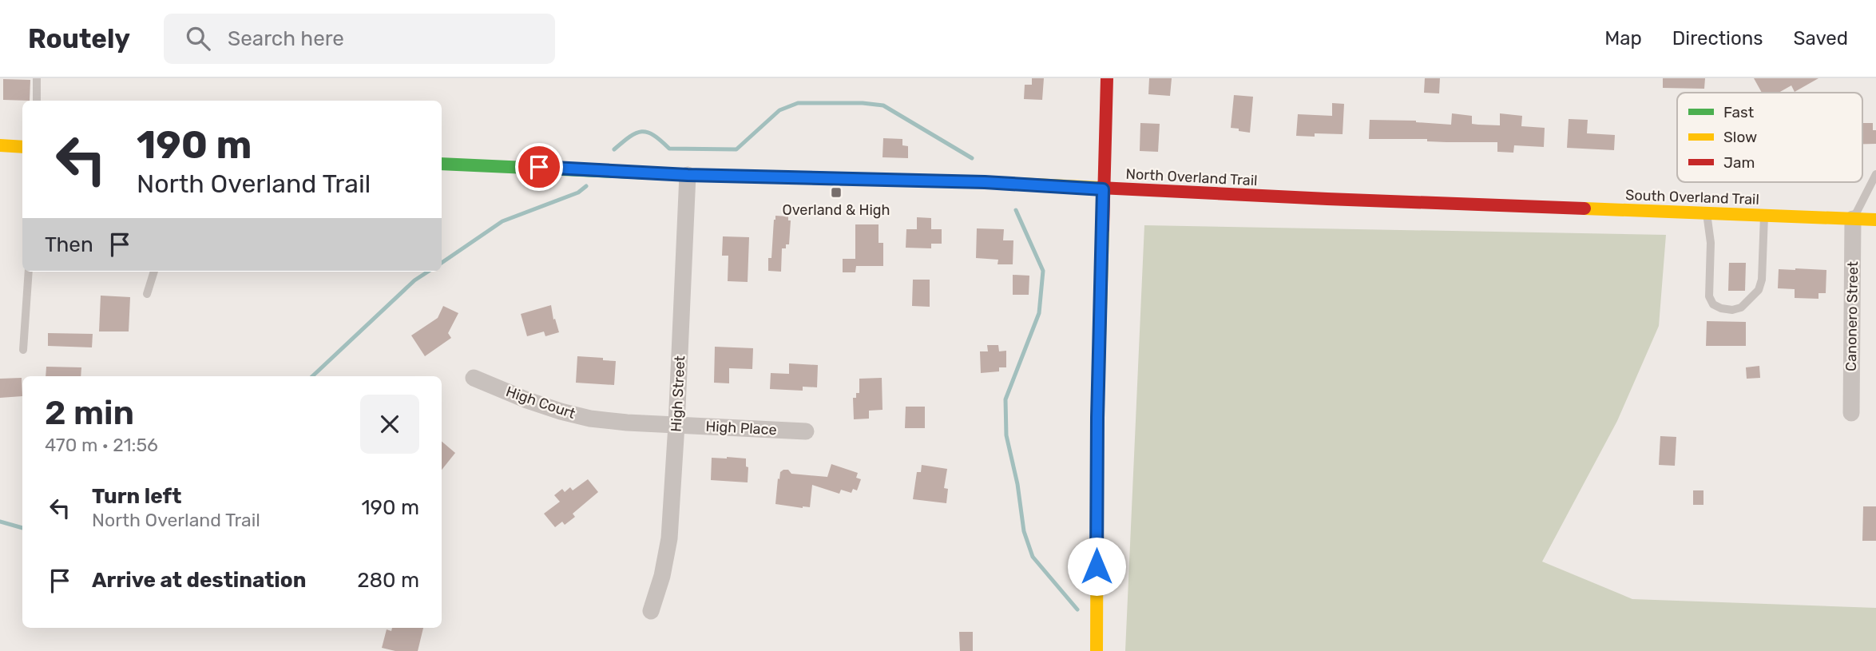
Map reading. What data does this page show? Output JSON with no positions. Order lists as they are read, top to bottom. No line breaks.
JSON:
{"streets":{"main road":["North Overland Trail","South Overland Trail"],"street":["Canonero Street","High Street","High Court","High Place"]},"crossings":[["North Overland Trail","South Overland Trail"],["North Overland Trail","High Street"],["South Overland Trail","Canonero Street"],["High Street","High Court"],["High Street","High Place"],["High Court","High Place"]],"places":{"transit":["Overland & High"]},"legend":["Fast","Slow","Jam"],"page":{"header":"Routely","search":"Search here","nav":["Map","Directions","Saved"],"turn":["190 m","North Overland Trail"],"then":"Then","heading":["2 min","470 m · 21:56"],"list":[{"name":"Turn left","note":"North Overland Trail","value":"190 m"},{"name":"Arrive at destination","value":"280 m"}]}}
